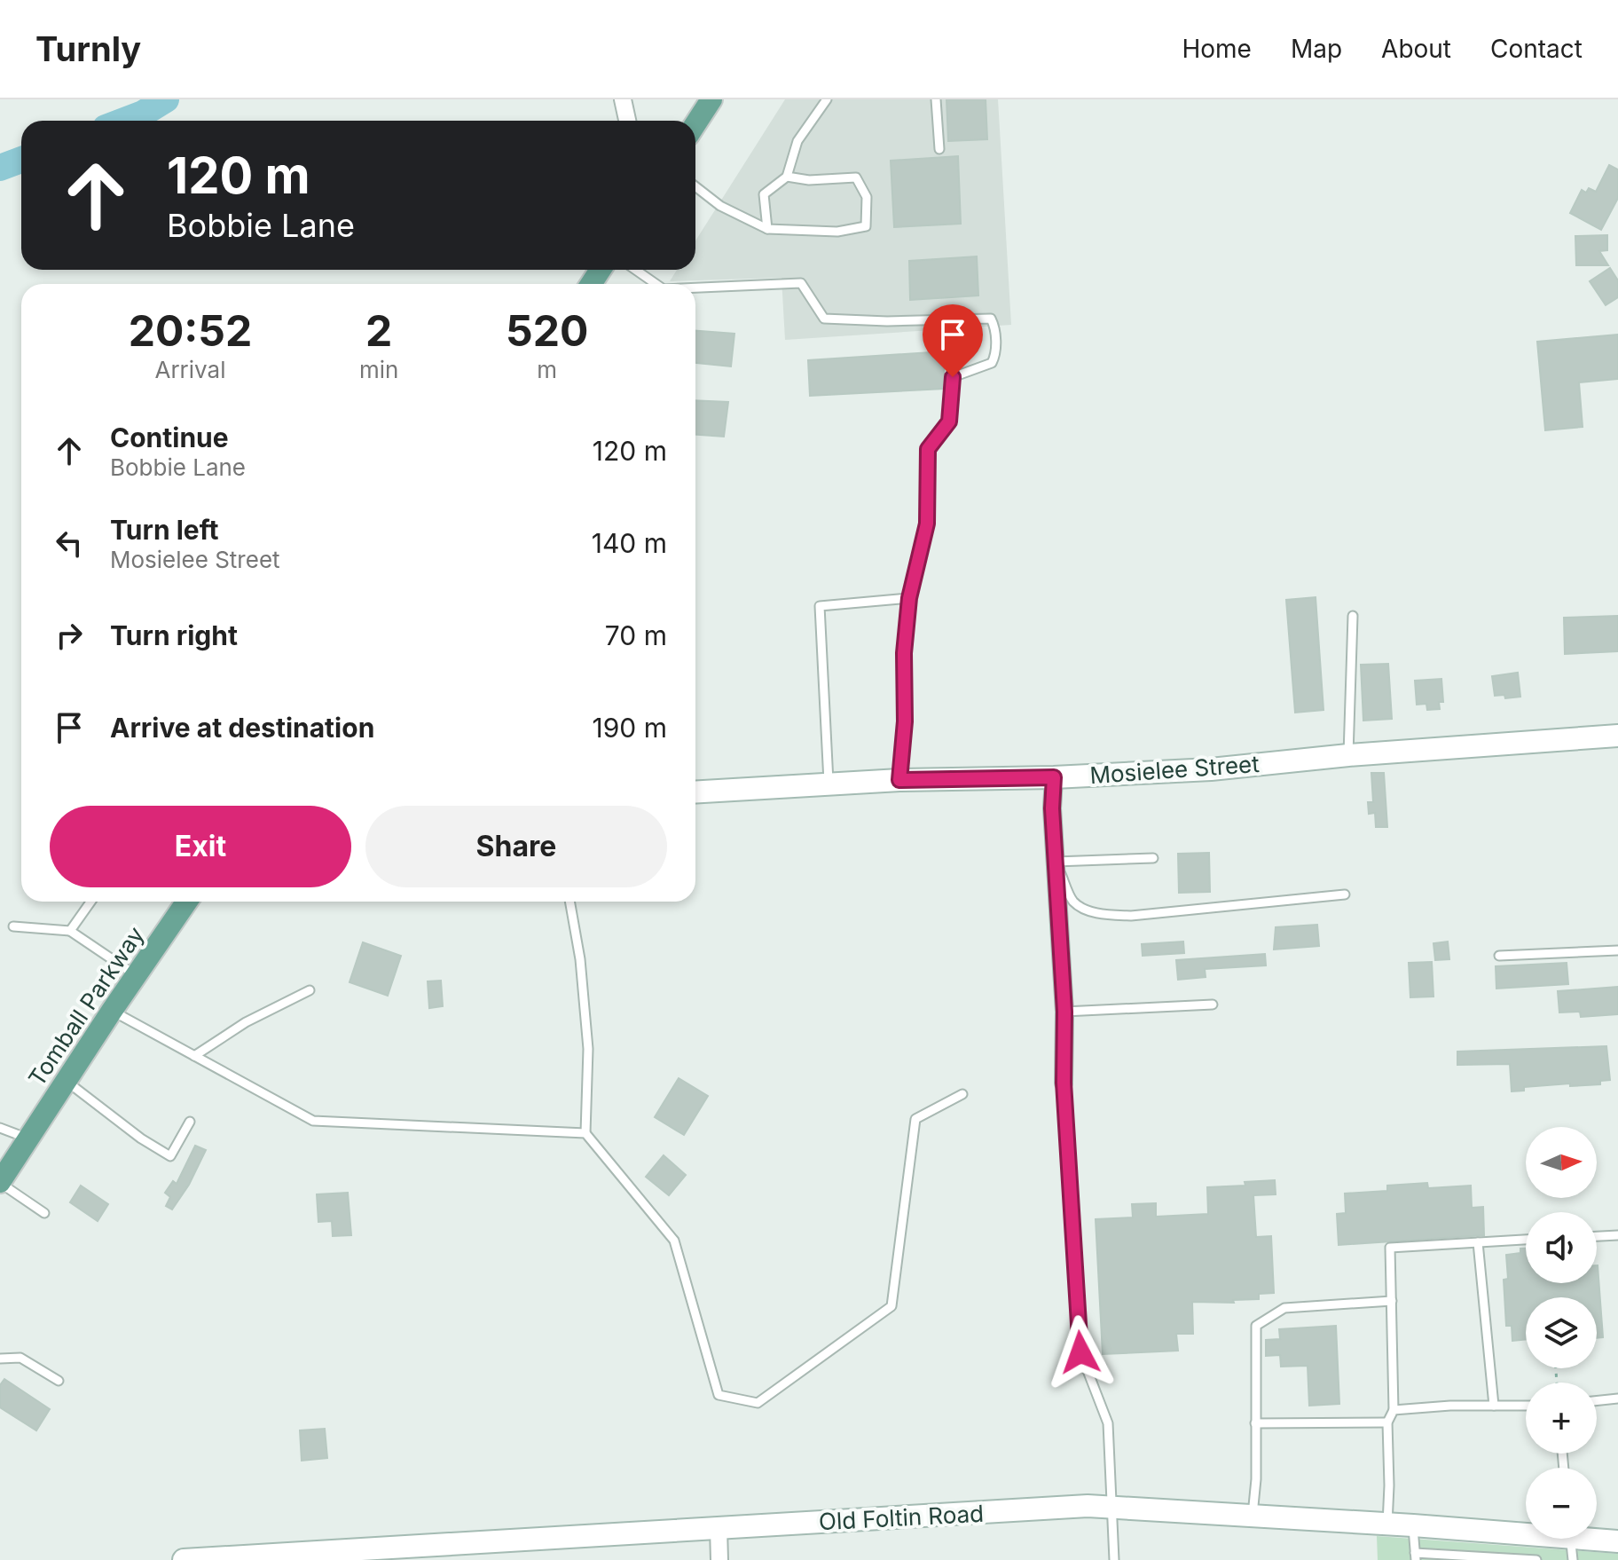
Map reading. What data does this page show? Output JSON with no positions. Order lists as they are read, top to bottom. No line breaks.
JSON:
{"streets":{"main road":["Tomball Parkway"],"street":["Mosielee Street","Old Foltin Road"]},"north":"right","page":{"header":"Turnly","nav":["Home","Map","About","Contact"],"turn":["120 m","Bobbie Lane"],"eta":["20:52","Arrival","2","min","520","m"],"list":[{"name":"Continue","note":"Bobbie Lane","value":"120 m"},{"name":"Turn left","note":"Mosielee Street","value":"140 m"},{"name":"Turn right","value":"70 m"},{"name":"Arrive at destination","value":"190 m"}],"buttons":["Exit","Share"],"map_buttons":["+","−"]}}
